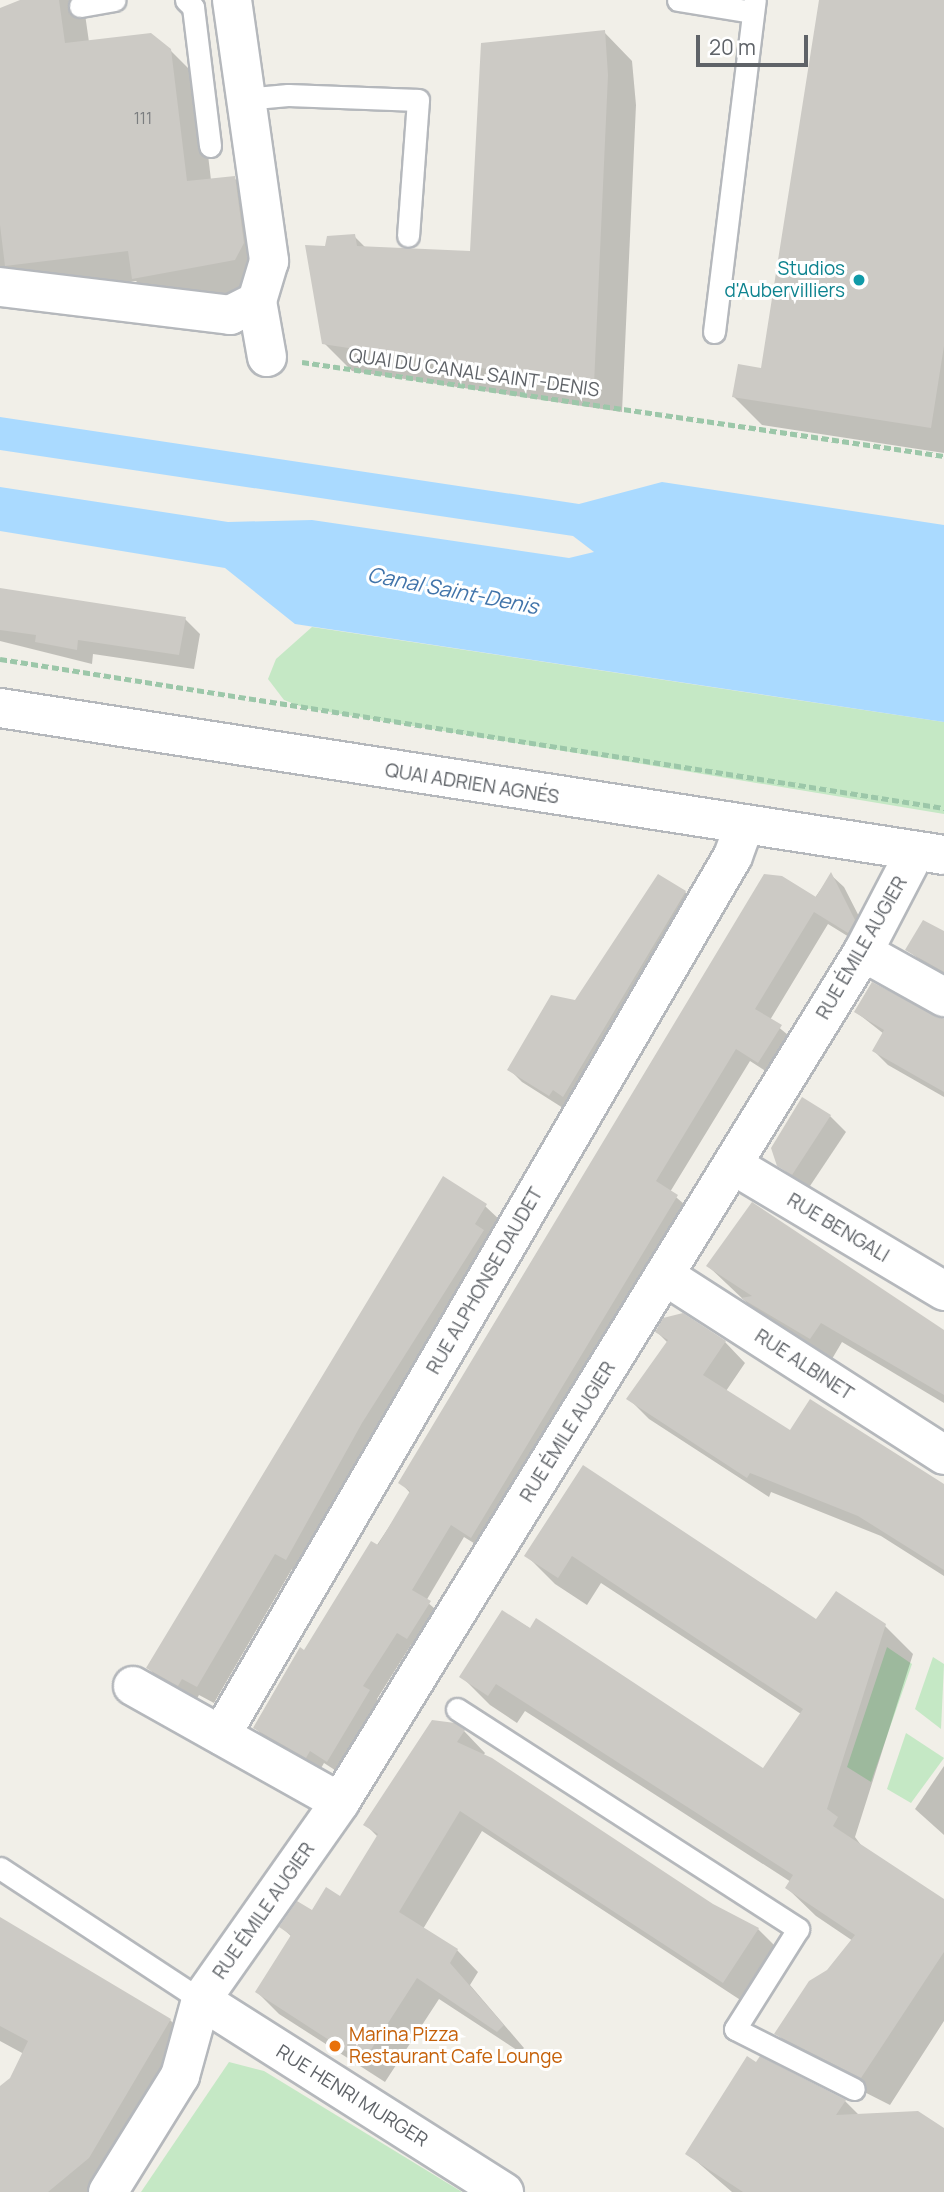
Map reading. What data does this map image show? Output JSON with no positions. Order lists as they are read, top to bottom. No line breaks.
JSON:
{"streets":{"street":["QUAI ADRIEN AGNÉS","RUE ÉMILE AUGIER","RUE BENGALI","RUE ALPHONSE DAUDET","RUE ALBINET","RUE HENRI MURGER"],"path":["QUAI DU CANAL SAINT-DENIS"]},"crossings":[["QUAI ADRIEN AGNÉS","RUE ÉMILE AUGIER"],["QUAI ADRIEN AGNÉS","RUE ALPHONSE DAUDET"],["RUE ÉMILE AUGIER","RUE BENGALI"],["RUE ÉMILE AUGIER","RUE ALBINET"],["RUE ÉMILE AUGIER","RUE HENRI MURGER"]],"water":["Canal Saint-Denis"],"places":["Studios d'Aubervilliers","Marina Pizza Restaurant Cafe Lounge"],"house_numbers":["111"],"scale_bar":"20 m"}
